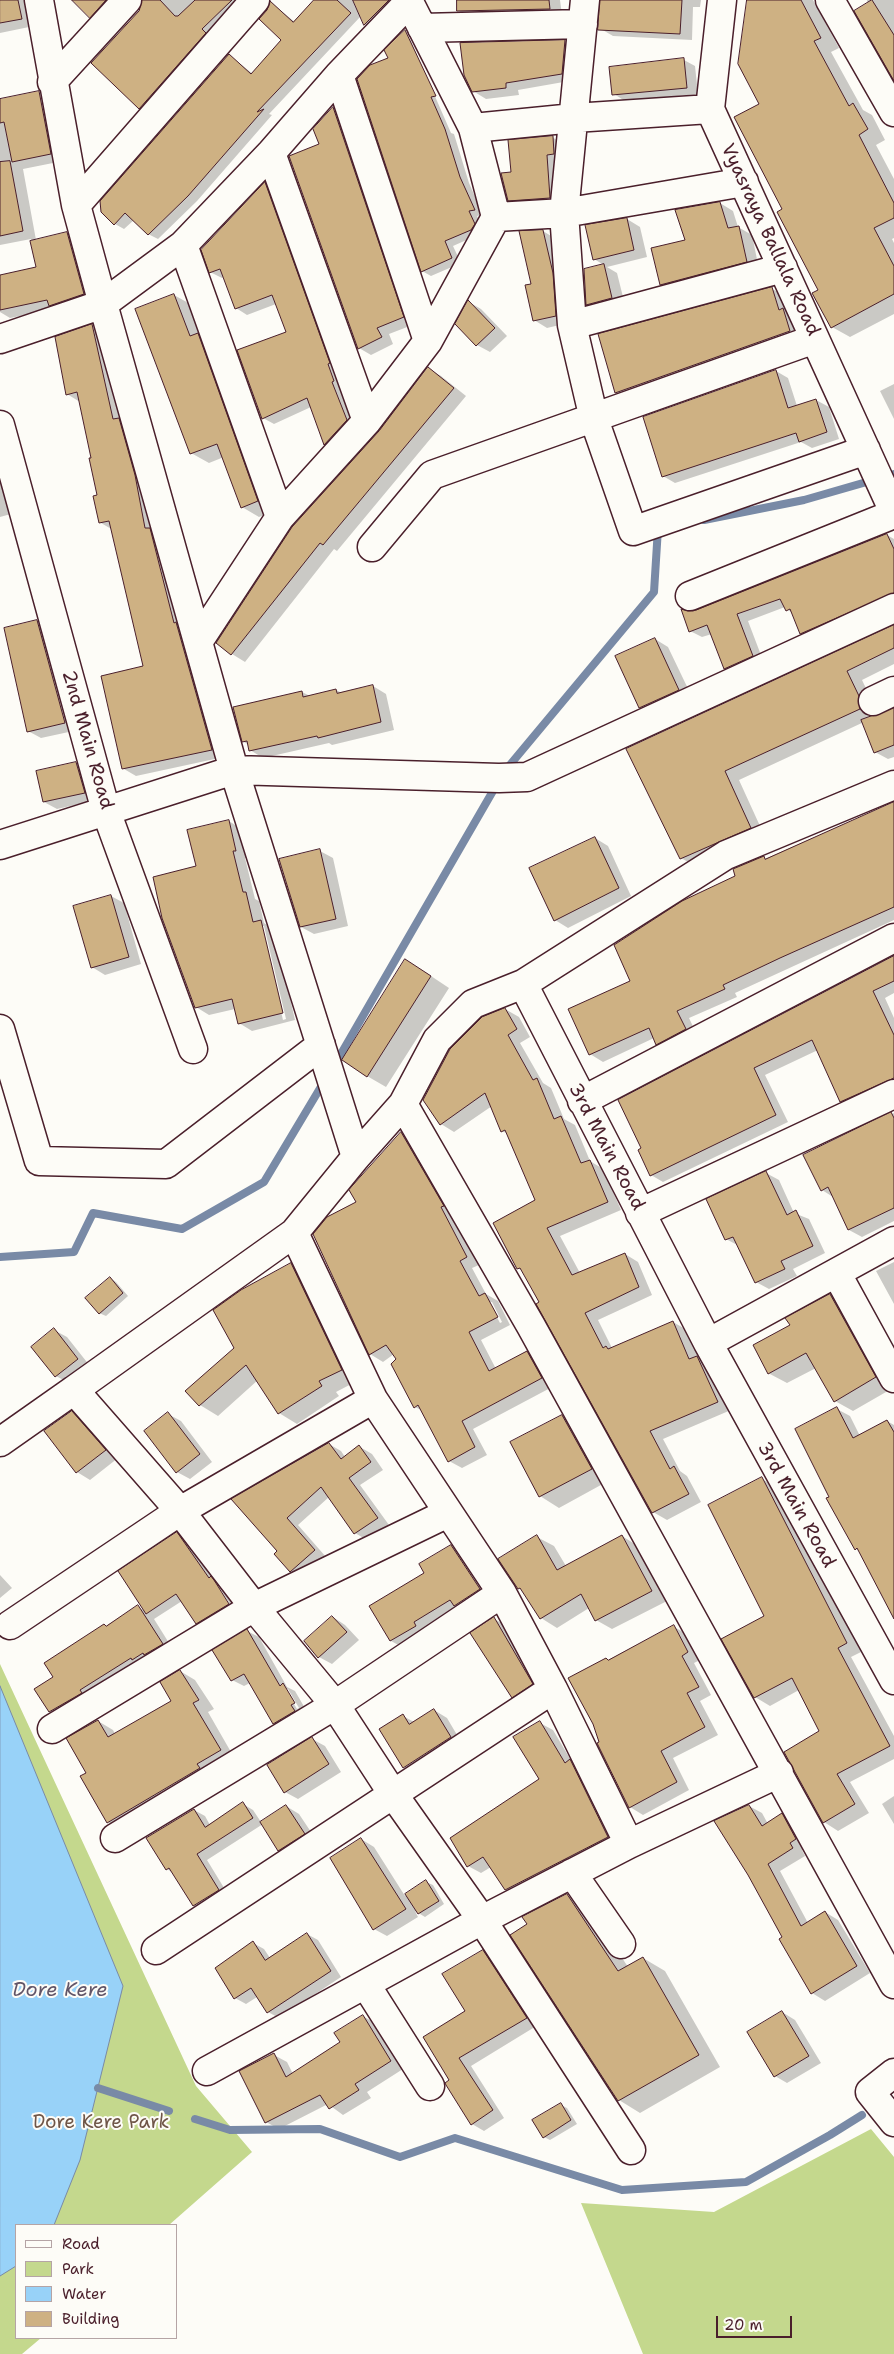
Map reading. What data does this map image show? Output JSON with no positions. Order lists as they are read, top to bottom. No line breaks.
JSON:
{"streets":{"street":["Vyasraya Ballala Road","2nd Main Road","3rd Main Road"]},"water":["Dore Kere"],"parks":["Dore Kere Park"],"legend":["Road","Park","Water","Building"],"scale_bar":"20 m"}
